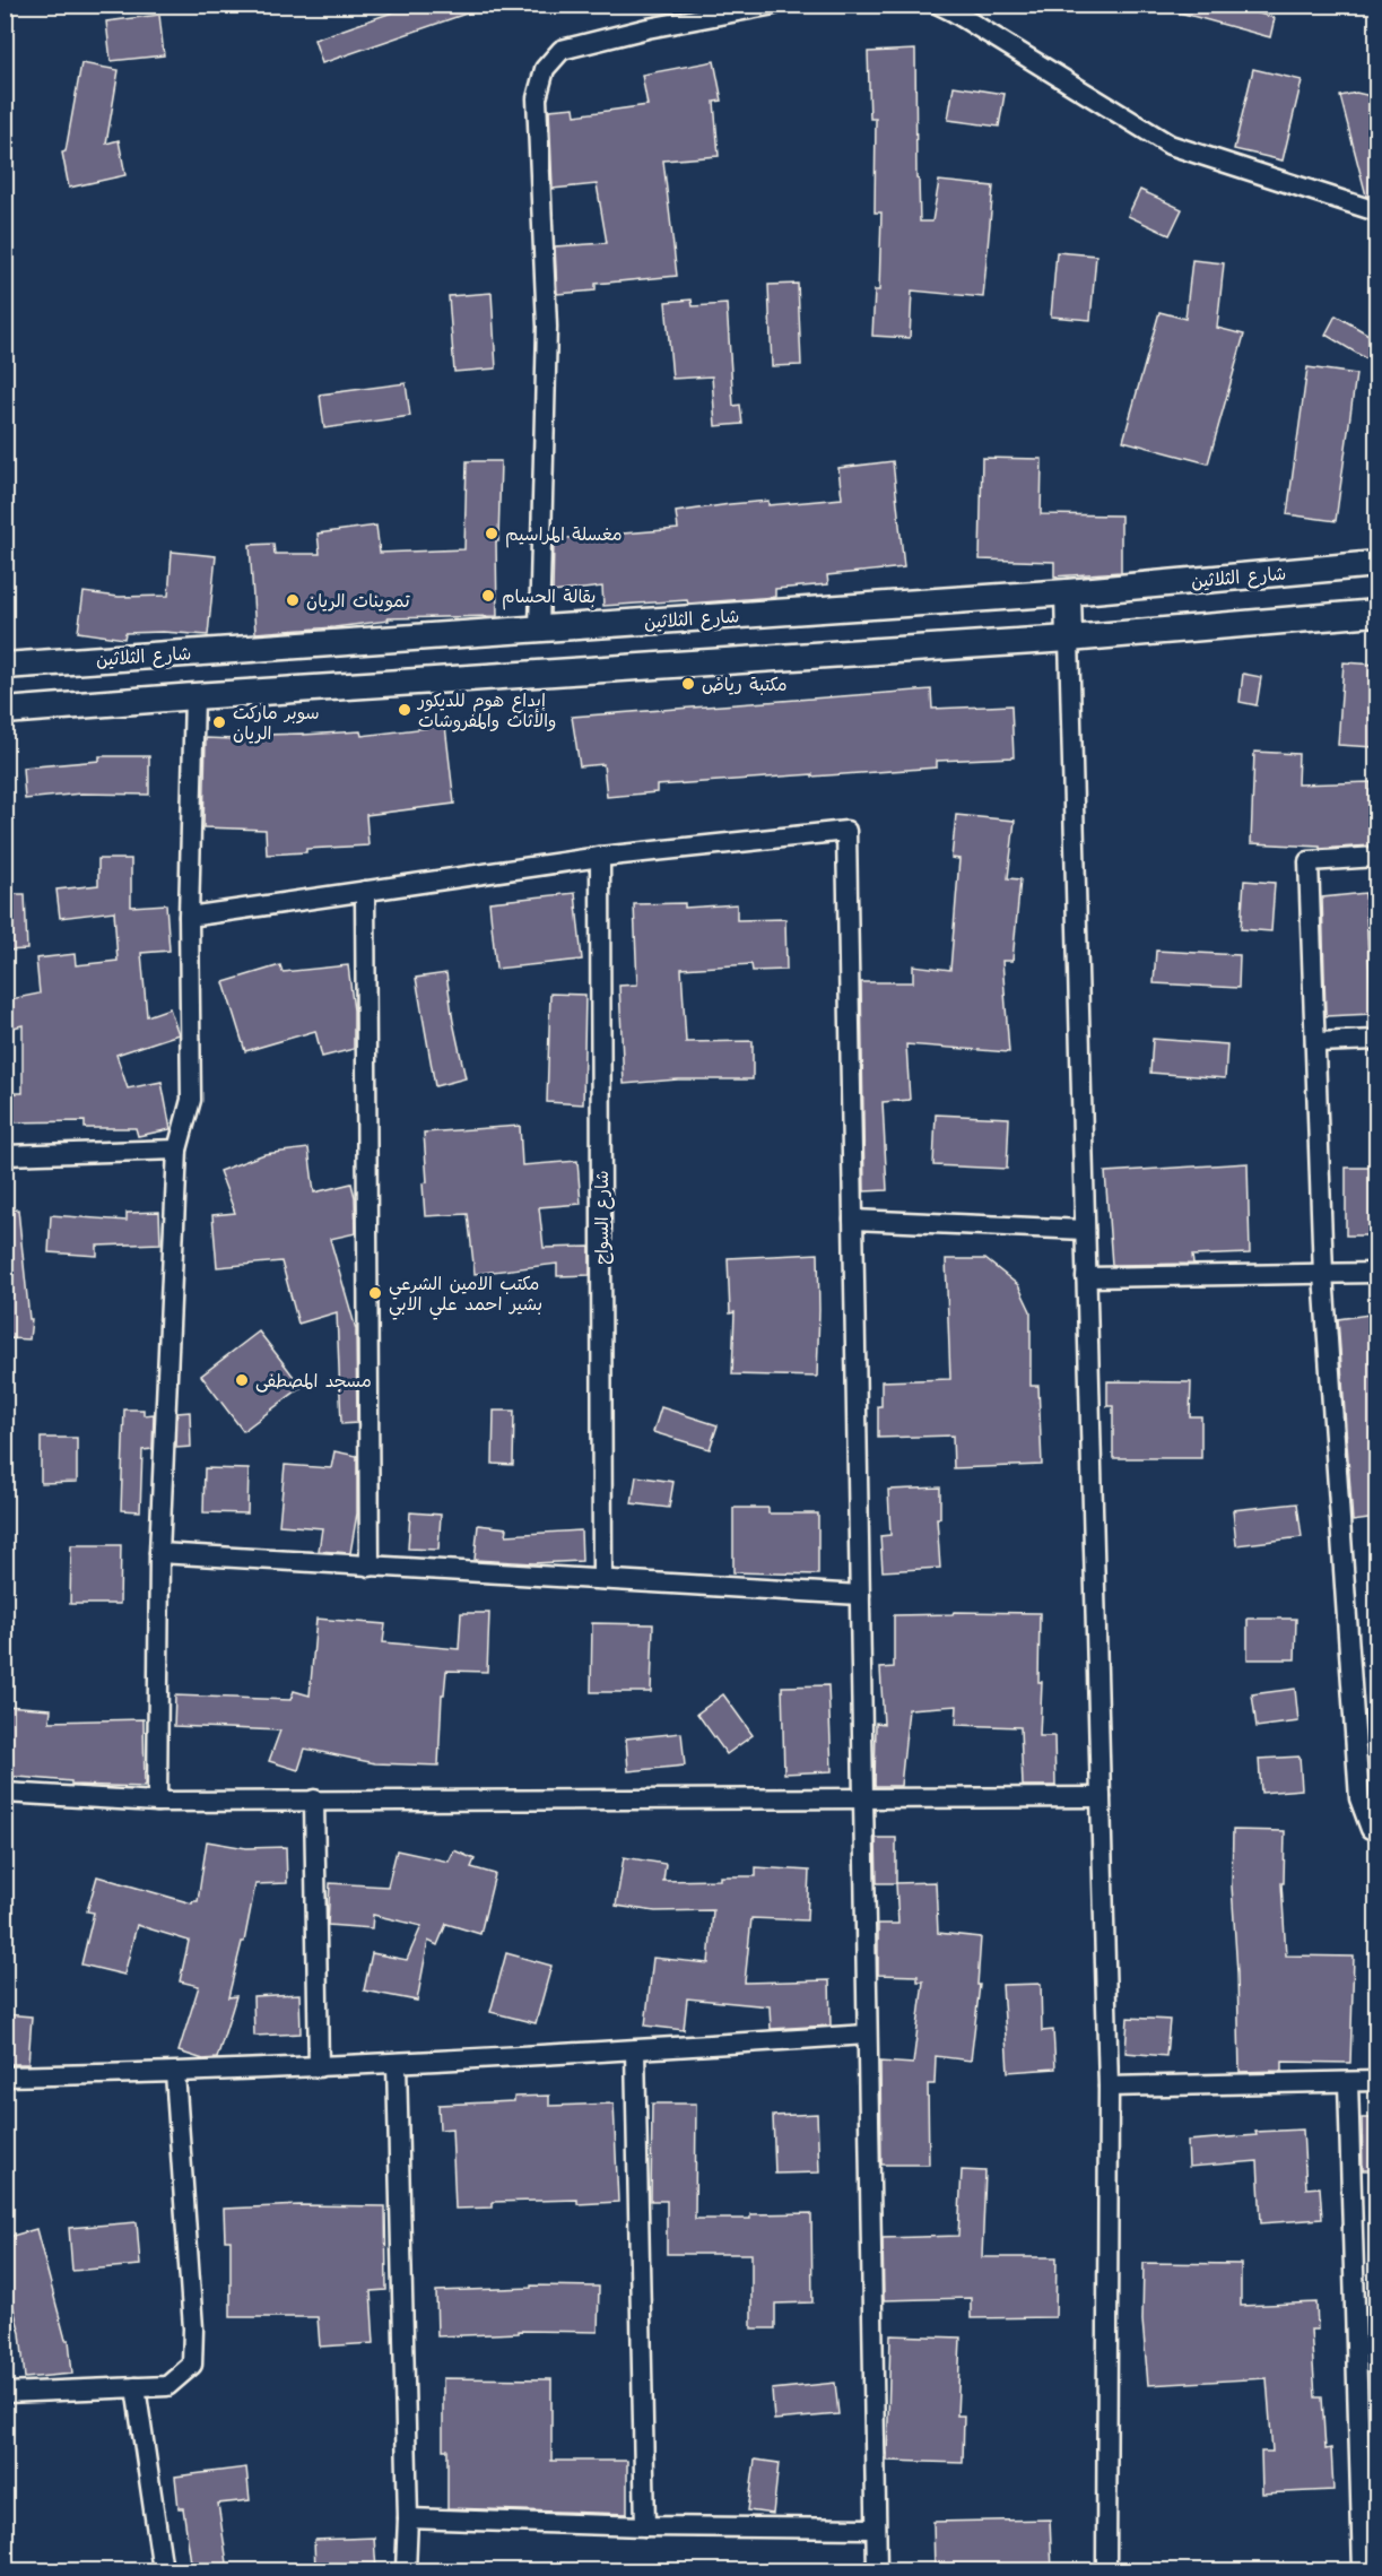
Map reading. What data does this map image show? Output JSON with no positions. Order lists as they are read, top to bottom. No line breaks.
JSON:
{"streets":{"street":["شارع الثلاثين","شارع السواح"]},"places":["مغسلة المراسيم","بقالة الحسام","تموينات الريان","مكتبة رياض","إبداع هوم للديكور والأثاث والمفروشات","سوبر ماركت الريان","مكتب الامين الشرعي بشير احمد علي الابي","مسجد المصطفى"]}
